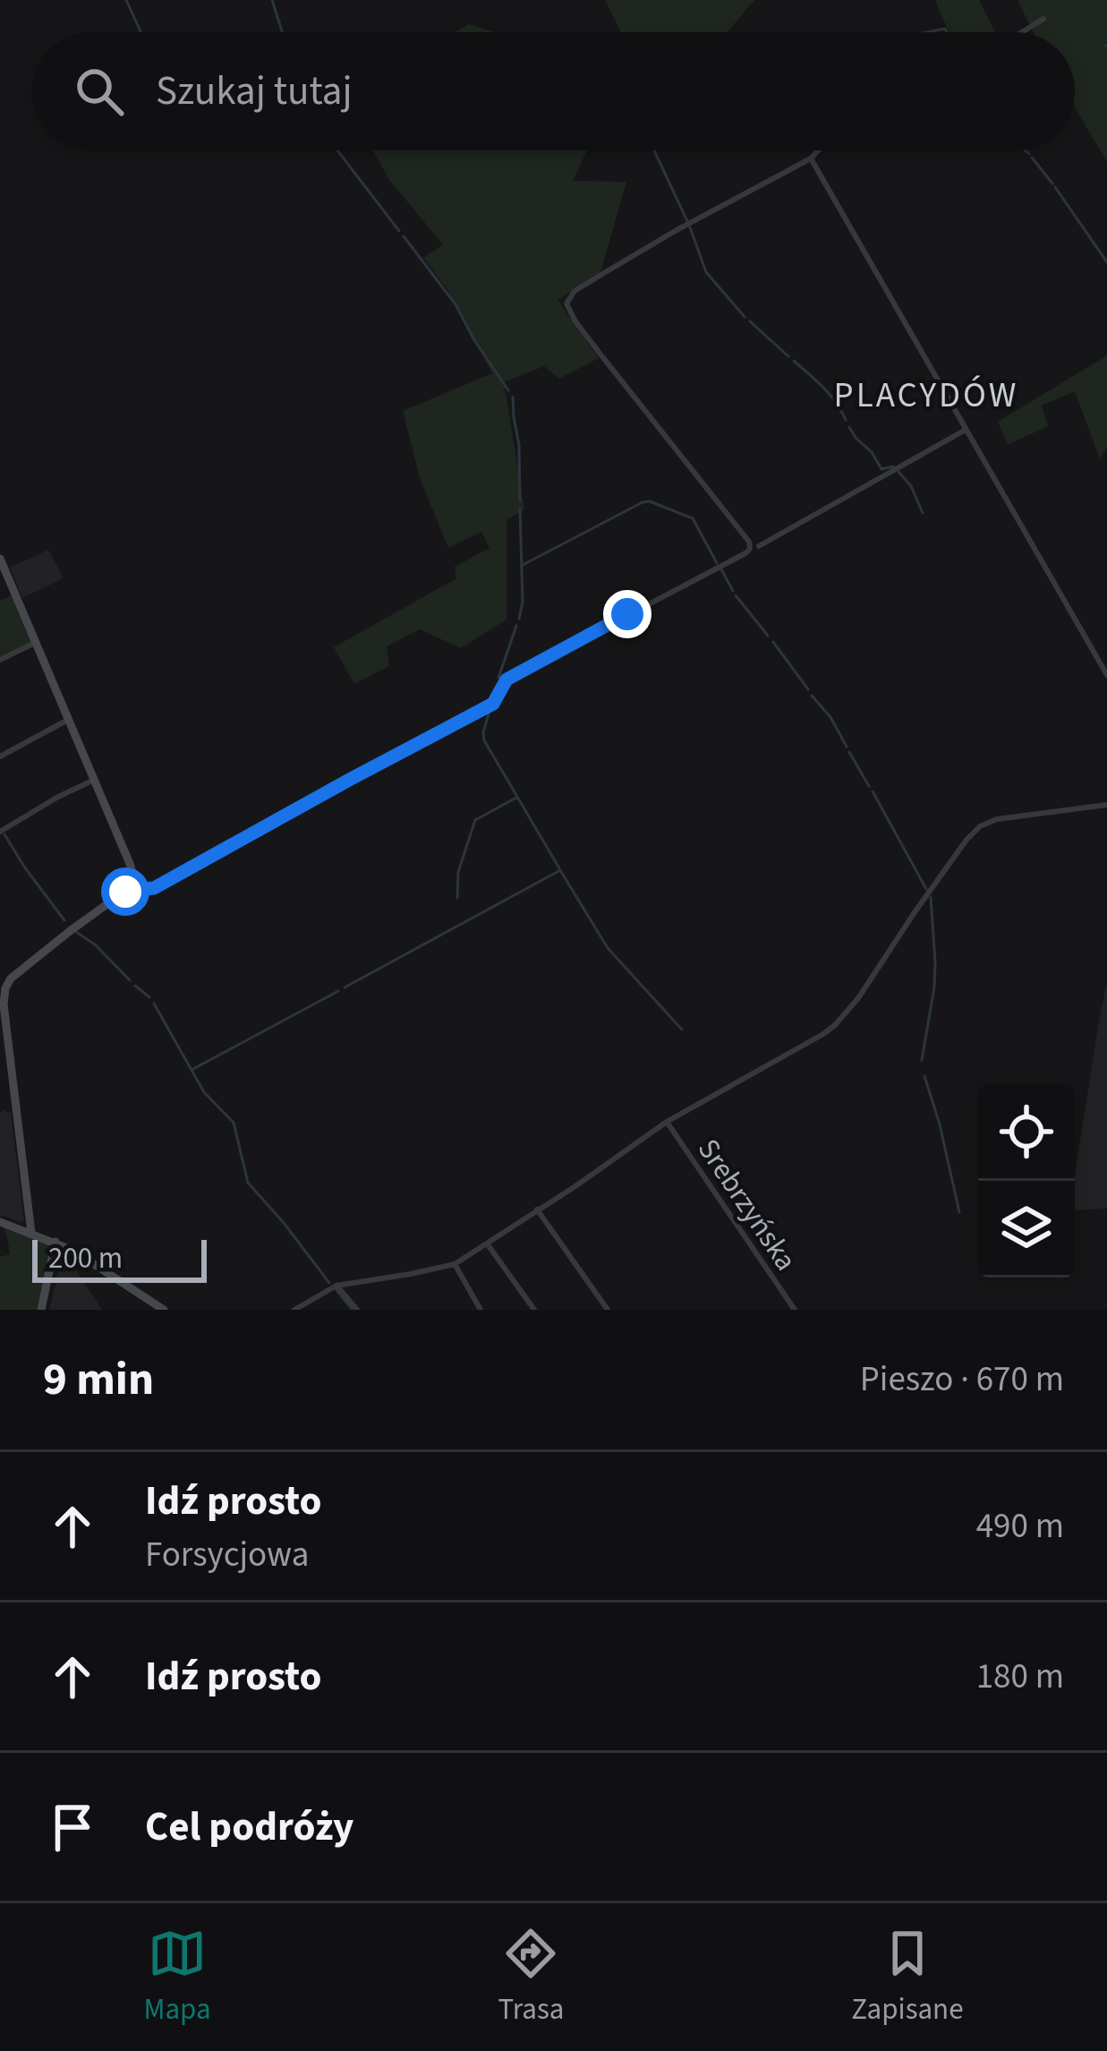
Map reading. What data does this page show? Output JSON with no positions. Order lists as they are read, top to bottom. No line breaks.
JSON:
{"streets":{"street":["Srebrzyńska"]},"districts":["PLACYDÓW"],"scale_bar":"200 m","page":{"search":"Szukaj tutaj","scale":"200 m","heading":["9 min","Pieszo · 670 m"],"list":[["Idź prosto","Forsycjowa","490 m"],["Idź prosto","180 m"],"Cel podróży"],"nav":["Mapa","Trasa","Zapisane"]}}
